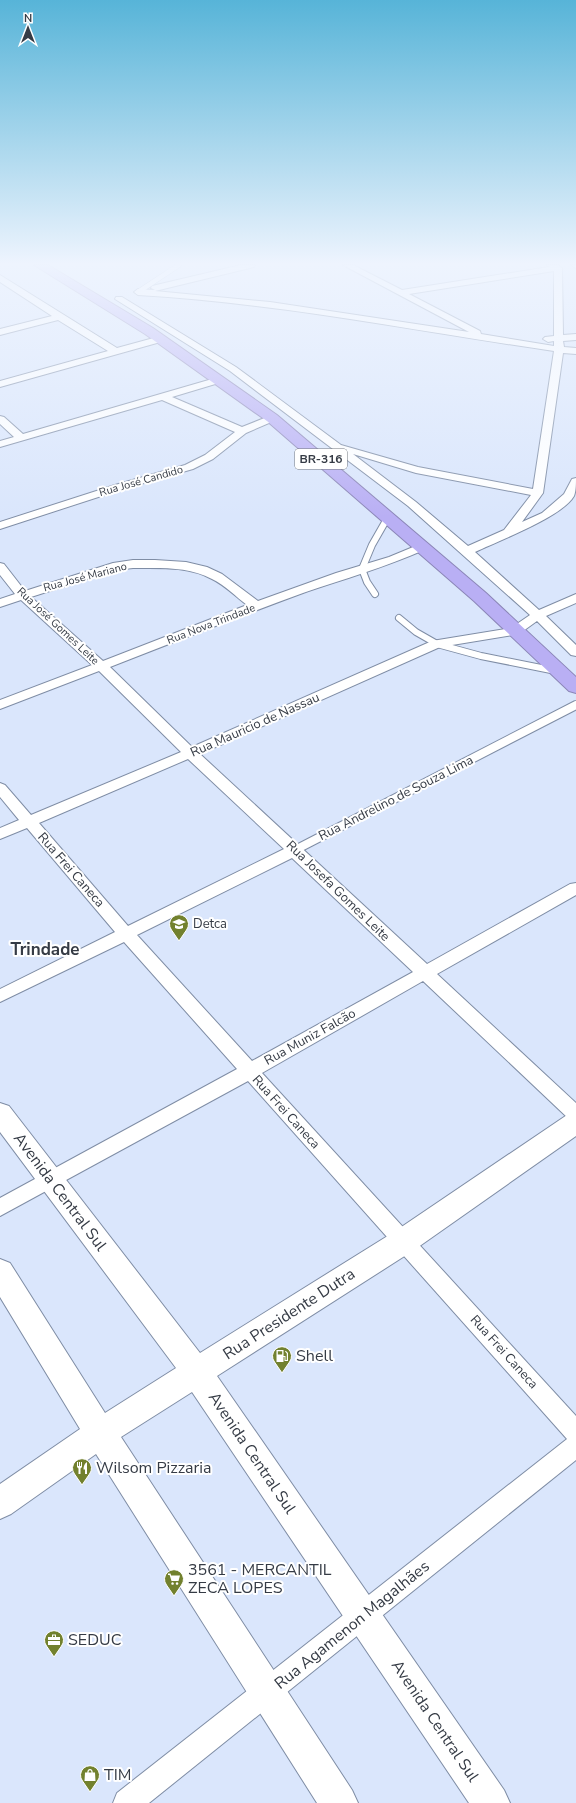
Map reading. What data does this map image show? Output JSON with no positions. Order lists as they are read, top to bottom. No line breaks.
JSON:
{"streets":{"highway":["BR-316"],"main road":["Avenida Central Sul","Rua Presidente Dutra"],"street":["Rua José Candido","Rua José Mariano","Rua Nova Trindade","Rua José Gomes Leite","Rua Mauricio de Nassau","Rua Andrelino de Souza Lima","Rua Frei Caneca","Rua Josefa Gomes Leite","Rua Muniz Falcão","Rua Agamenon Magalhães"]},"crossings":[["BR-316","Rua José Candido"],["BR-316","Rua Nova Trindade"],["BR-316","Rua Mauricio de Nassau"],["Rua José Mariano","Rua Nova Trindade"],["Rua José Mariano","Rua José Gomes Leite"],["Rua Nova Trindade","Rua José Gomes Leite"],["Rua Nova Trindade","Rua Josefa Gomes Leite"],["Rua José Gomes Leite","Rua Josefa Gomes Leite"],["Rua Mauricio de Nassau","Rua Frei Caneca"],["Rua Mauricio de Nassau","Rua Josefa Gomes Leite"],["Rua Andrelino de Souza Lima","Rua Frei Caneca"],["Rua Andrelino de Souza Lima","Rua Josefa Gomes Leite"],["Rua Frei Caneca","Rua Muniz Falcão"],["Rua Frei Caneca","Rua Presidente Dutra"],["Rua Josefa Gomes Leite","Rua Muniz Falcão"],["Rua Muniz Falcão","Avenida Central Sul"],["Avenida Central Sul","Rua Presidente Dutra"],["Avenida Central Sul","Rua Agamenon Magalhães"]],"districts":["Trindade"],"places":{"school or university":["Detca"],"fuel station":["Shell"],"restaurant":["Wilsom Pizzaria"],"supermarket":["3561 - MERCANTIL ZECA LOPES"],"office":["SEDUC"],"shop":["TIM"]},"north":"top"}
